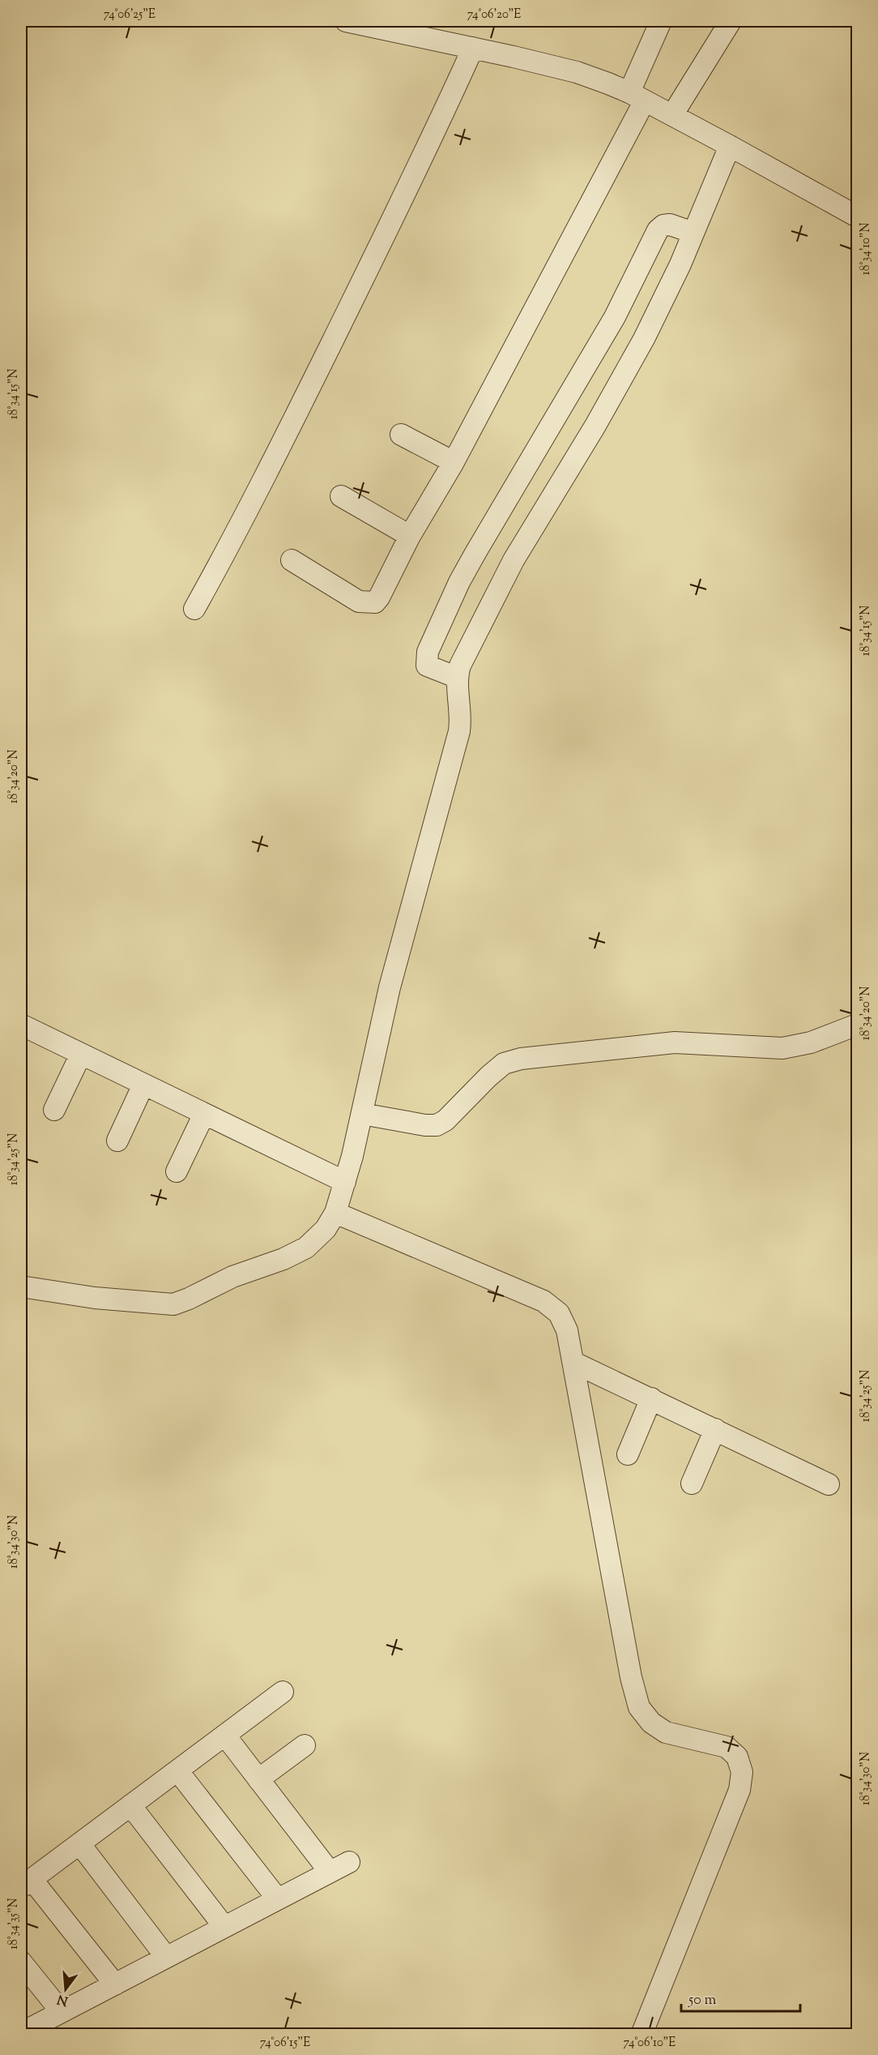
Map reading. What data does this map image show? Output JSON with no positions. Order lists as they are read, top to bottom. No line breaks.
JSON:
{"scale_bar":"50 m","north":"bottom","coordinates":["74°06'25\"E","74°06'20\"E","18°34'10\"N","18°34'15\"N","18°34'20\"N","18°34'25\"N","18°34'30\"N","18°34'35\"N","74°06'15\"E","74°06'10\"E"]}
